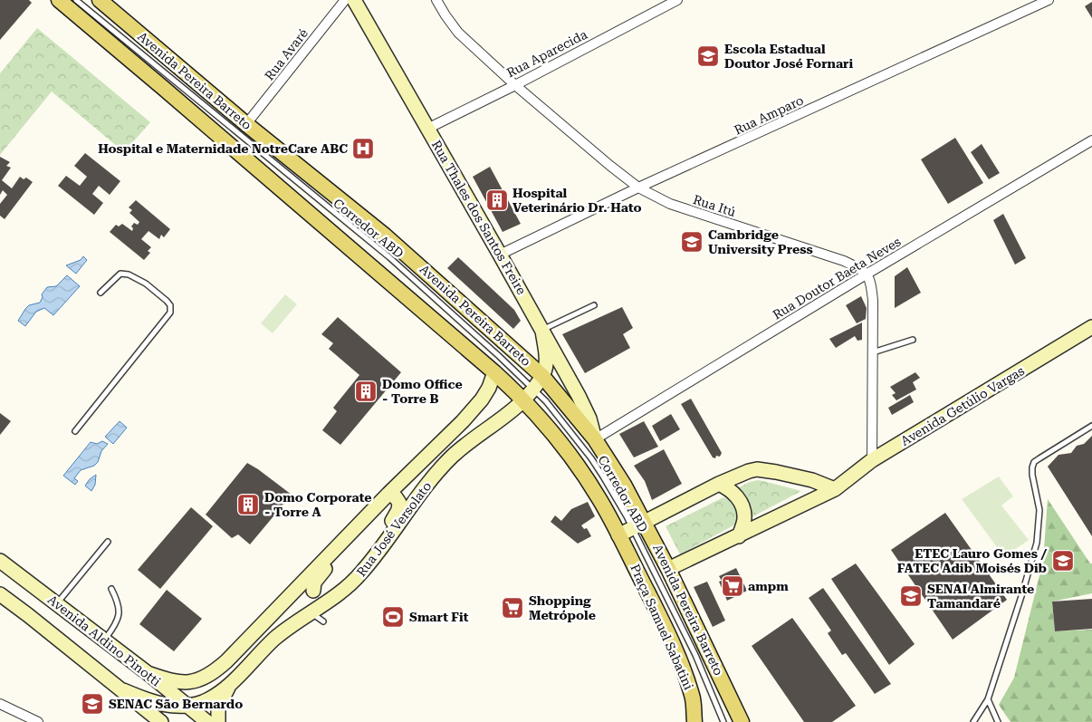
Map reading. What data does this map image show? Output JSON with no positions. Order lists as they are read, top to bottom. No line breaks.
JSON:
{"streets":{"main road":["Avenida Pereira Barreto","Praça Samuel Sabatini"],"street":["Rua Aparecida","Rua Avaré","Rua Amparo","Rua Itú","Rua Thales dos Santos Freire","Rua Doutor Baeta Neves","Avenida Getúlio Vargas","Rua José Versolato","Avenida Aldino Pinotti"],"lane":["Corredor ABD"]},"crossings":[["Rua Aparecida","Rua Itú"],["Rua Aparecida","Rua Thales dos Santos Freire"],["Rua Avaré","Avenida Pereira Barreto"],["Avenida Pereira Barreto","Rua Thales dos Santos Freire"],["Avenida Pereira Barreto","Corredor ABD"],["Avenida Pereira Barreto","Rua Doutor Baeta Neves"],["Avenida Pereira Barreto","Avenida Getúlio Vargas"],["Avenida Pereira Barreto","Rua José Versolato"],["Avenida Pereira Barreto","Praça Samuel Sabatini"],["Rua Amparo","Rua Itú"],["Rua Amparo","Rua Thales dos Santos Freire"],["Rua Itú","Rua Doutor Baeta Neves"],["Rua Thales dos Santos Freire","Rua Doutor Baeta Neves"],["Corredor ABD","Rua José Versolato"],["Rua José Versolato","Avenida Aldino Pinotti"]],"places":{"school or university":["Escola Estadual Doutor José Fornari","Cambridge University Press","ETEC Lauro Gomes / FATEC Adib Moisés Dib","SENAI Almirante Tamandaré","SENAC São Bernardo"],"hospital":["Hospital e Maternidade NotreCare ABC"],"building":["Hospital Veterinário Dr. Hato","Domo Office - Torre B","Domo Corporate - Torre A"],"supermarket":["ampm","Shopping Metrópole"],"sports":["Smart Fit"]}}
